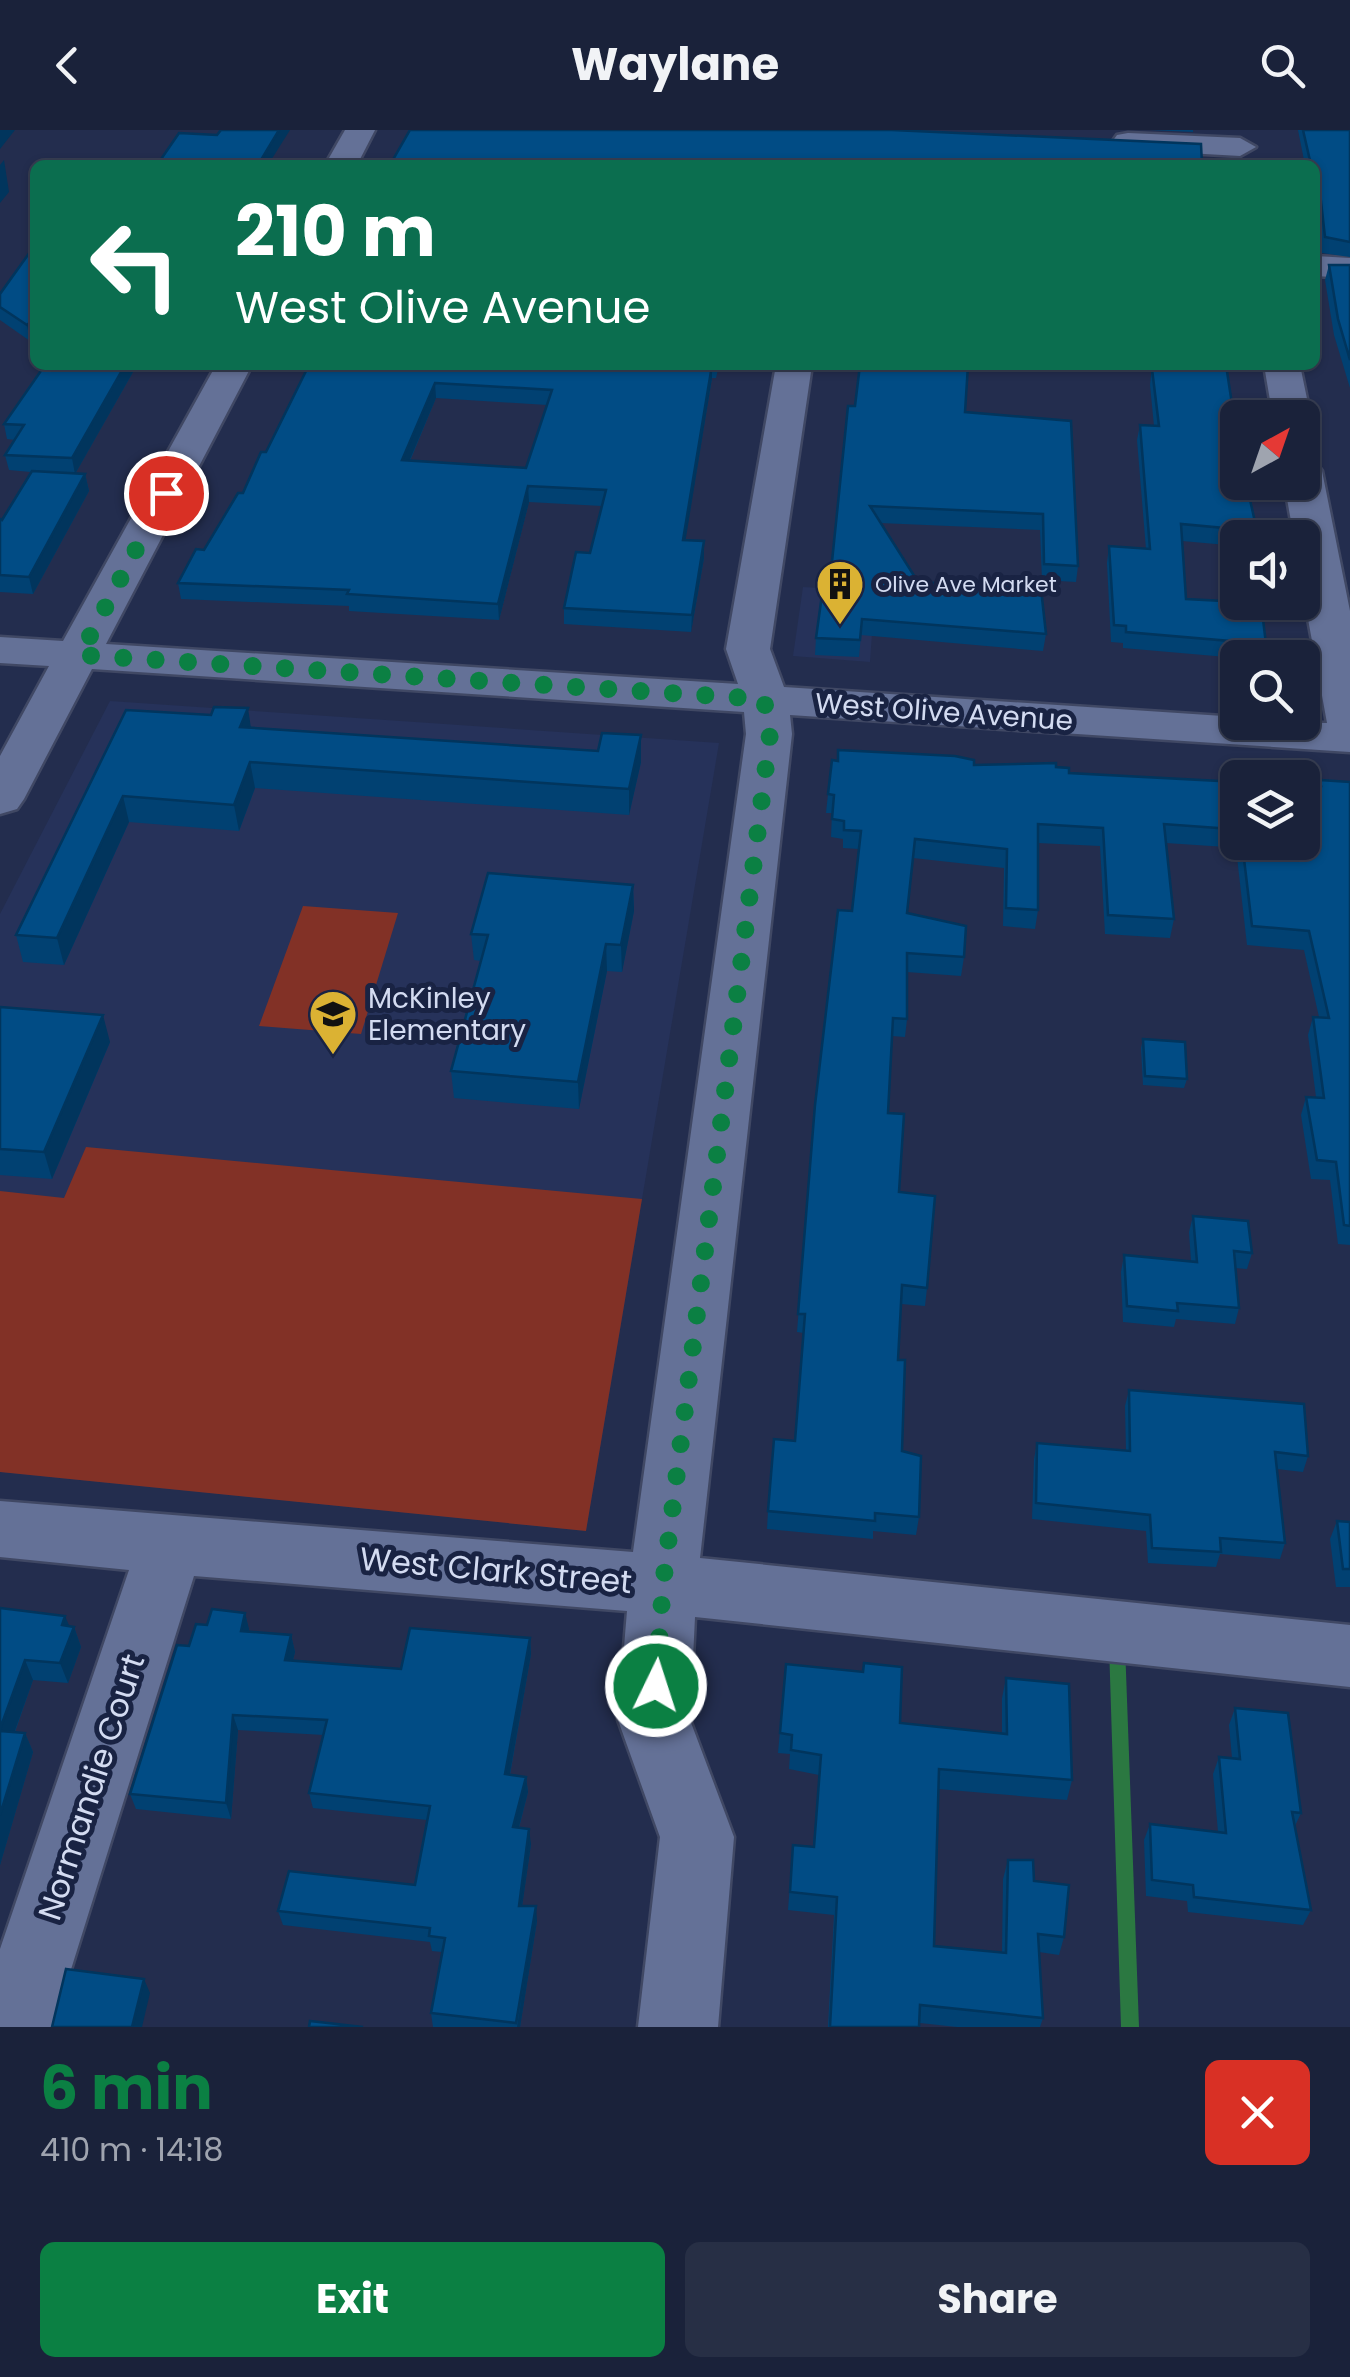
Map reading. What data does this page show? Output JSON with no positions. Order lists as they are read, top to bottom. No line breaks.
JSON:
{"streets":{"street":["West Olive Avenue","West Clark Street","Normandie Court"]},"crossings":[["West Clark Street","Normandie Court"]],"places":{"building":["Olive Ave Market"],"school or university":["McKinley Elementary"]},"north":"top right","page":{"header":"Waylane","turn":["210 m","West Olive Avenue"],"heading":["6 min","410 m · 14:18"],"buttons":["Exit","Share"]}}
